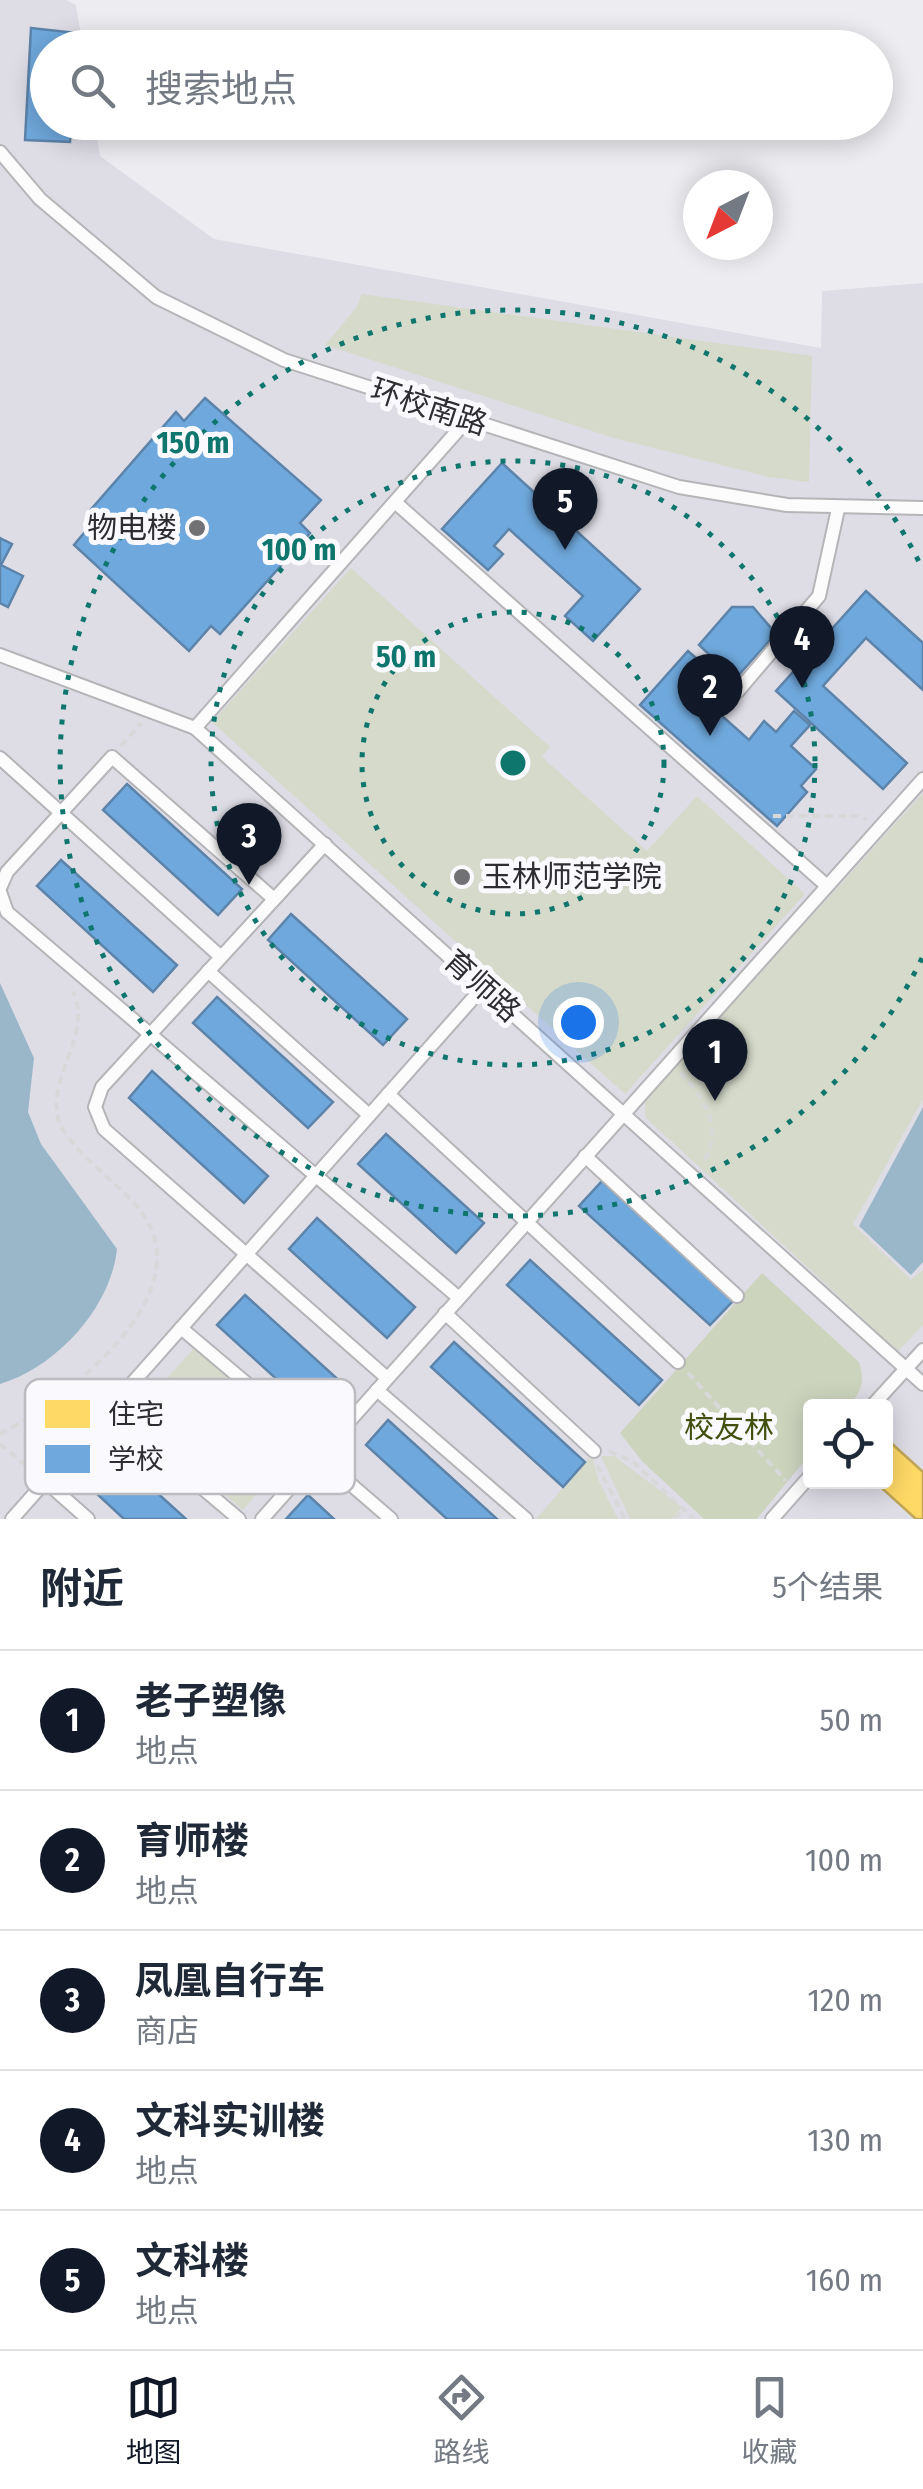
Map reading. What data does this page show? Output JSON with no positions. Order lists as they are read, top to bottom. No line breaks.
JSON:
{"streets":{"lane":["环校南路","育师路"]},"parks":["校友林"],"places":["物电楼","玉林师范学院"],"legend":["住宅","学校"],"north":"bottom left","page":{"search":"搜索地点","pins":["5","4","2","3","1"],"heading":["附近","5个结果"],"list":[{"mark":"1","name":"老子塑像","note":"地点","value":"50 m"},{"mark":"2","name":"育师楼","note":"地点","value":"100 m"},{"mark":"3","name":"凤凰自行车","note":"商店","value":"120 m"},{"mark":"4","name":"文科实训楼","note":"地点","value":"130 m"},{"mark":"5","name":"文科楼","note":"地点","value":"160 m"}],"nav":["地图","路线","收藏"]},"rings":["150 m","100 m","50 m"]}
